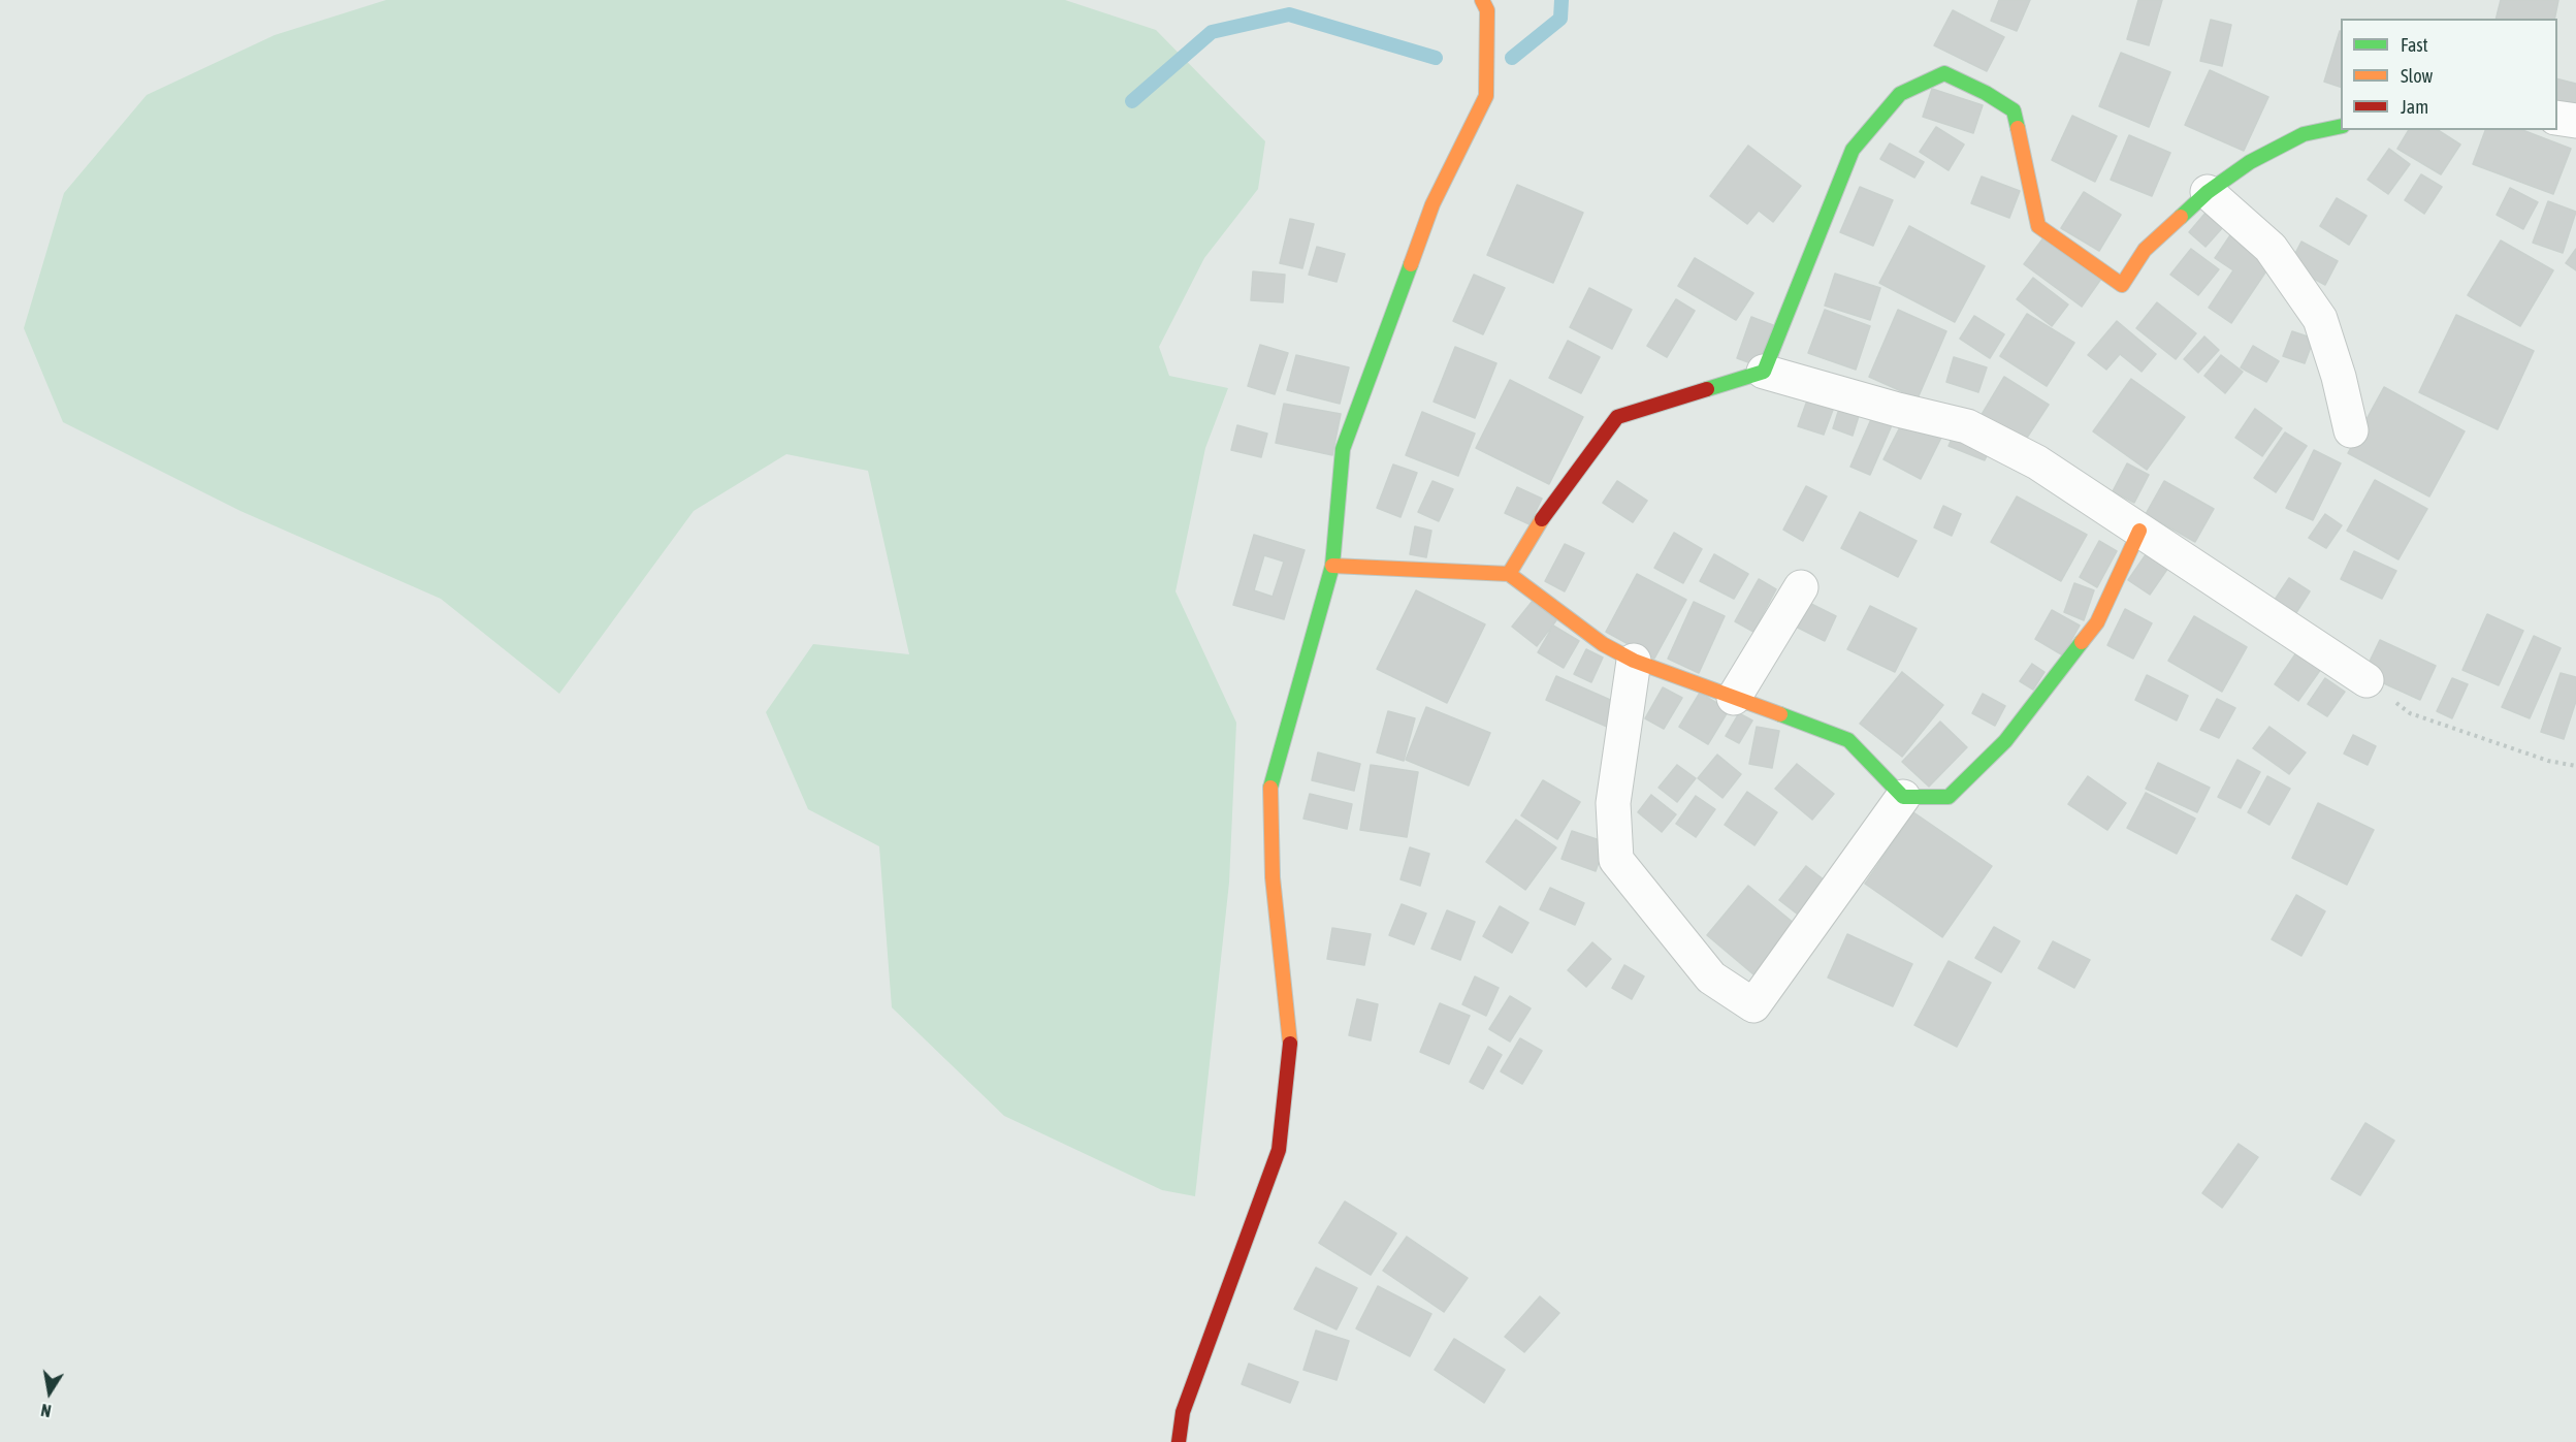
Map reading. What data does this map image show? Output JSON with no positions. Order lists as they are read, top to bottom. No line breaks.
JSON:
{"legend":["Fast","Slow","Jam"],"north":"bottom"}
